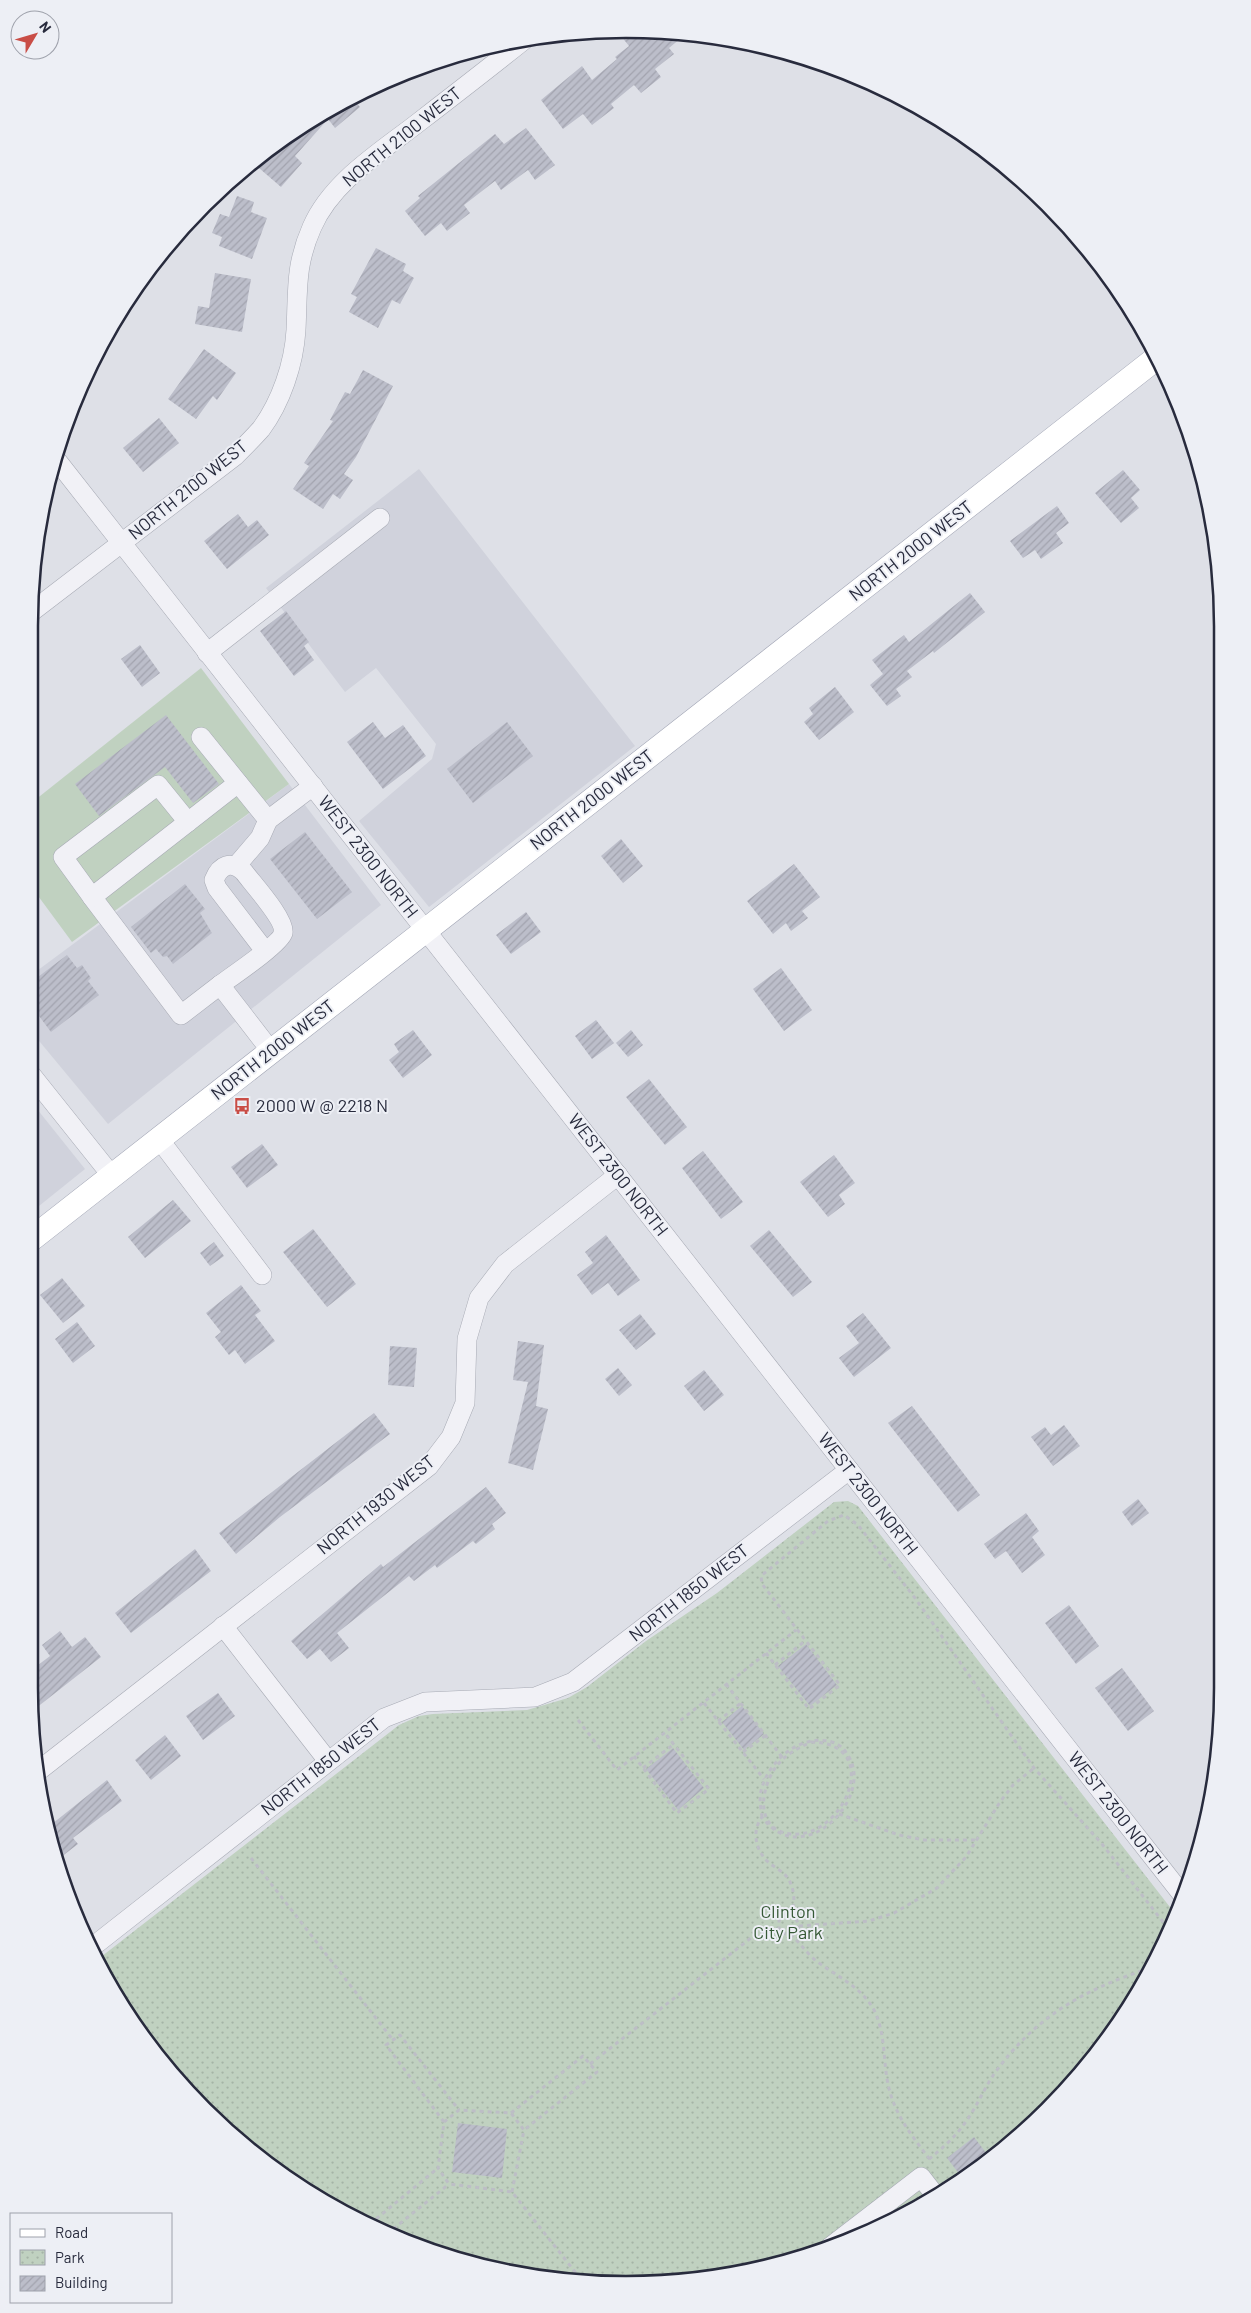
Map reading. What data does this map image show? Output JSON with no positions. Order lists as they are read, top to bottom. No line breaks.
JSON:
{"streets":{"main road":["NORTH 2000 WEST"],"street":["NORTH 2100 WEST","WEST 2300 NORTH","NORTH 1930 WEST","NORTH 1850 WEST"]},"crossings":[["NORTH 2100 WEST","WEST 2300 NORTH"],["NORTH 2000 WEST","WEST 2300 NORTH"],["WEST 2300 NORTH","NORTH 1930 WEST"],["WEST 2300 NORTH","NORTH 1850 WEST"]],"parks":["Clinton City Park"],"places":{"bus stop":["2000 W @ 2218 N"]},"legend":["Road","Park","Building"],"north":"top right"}
